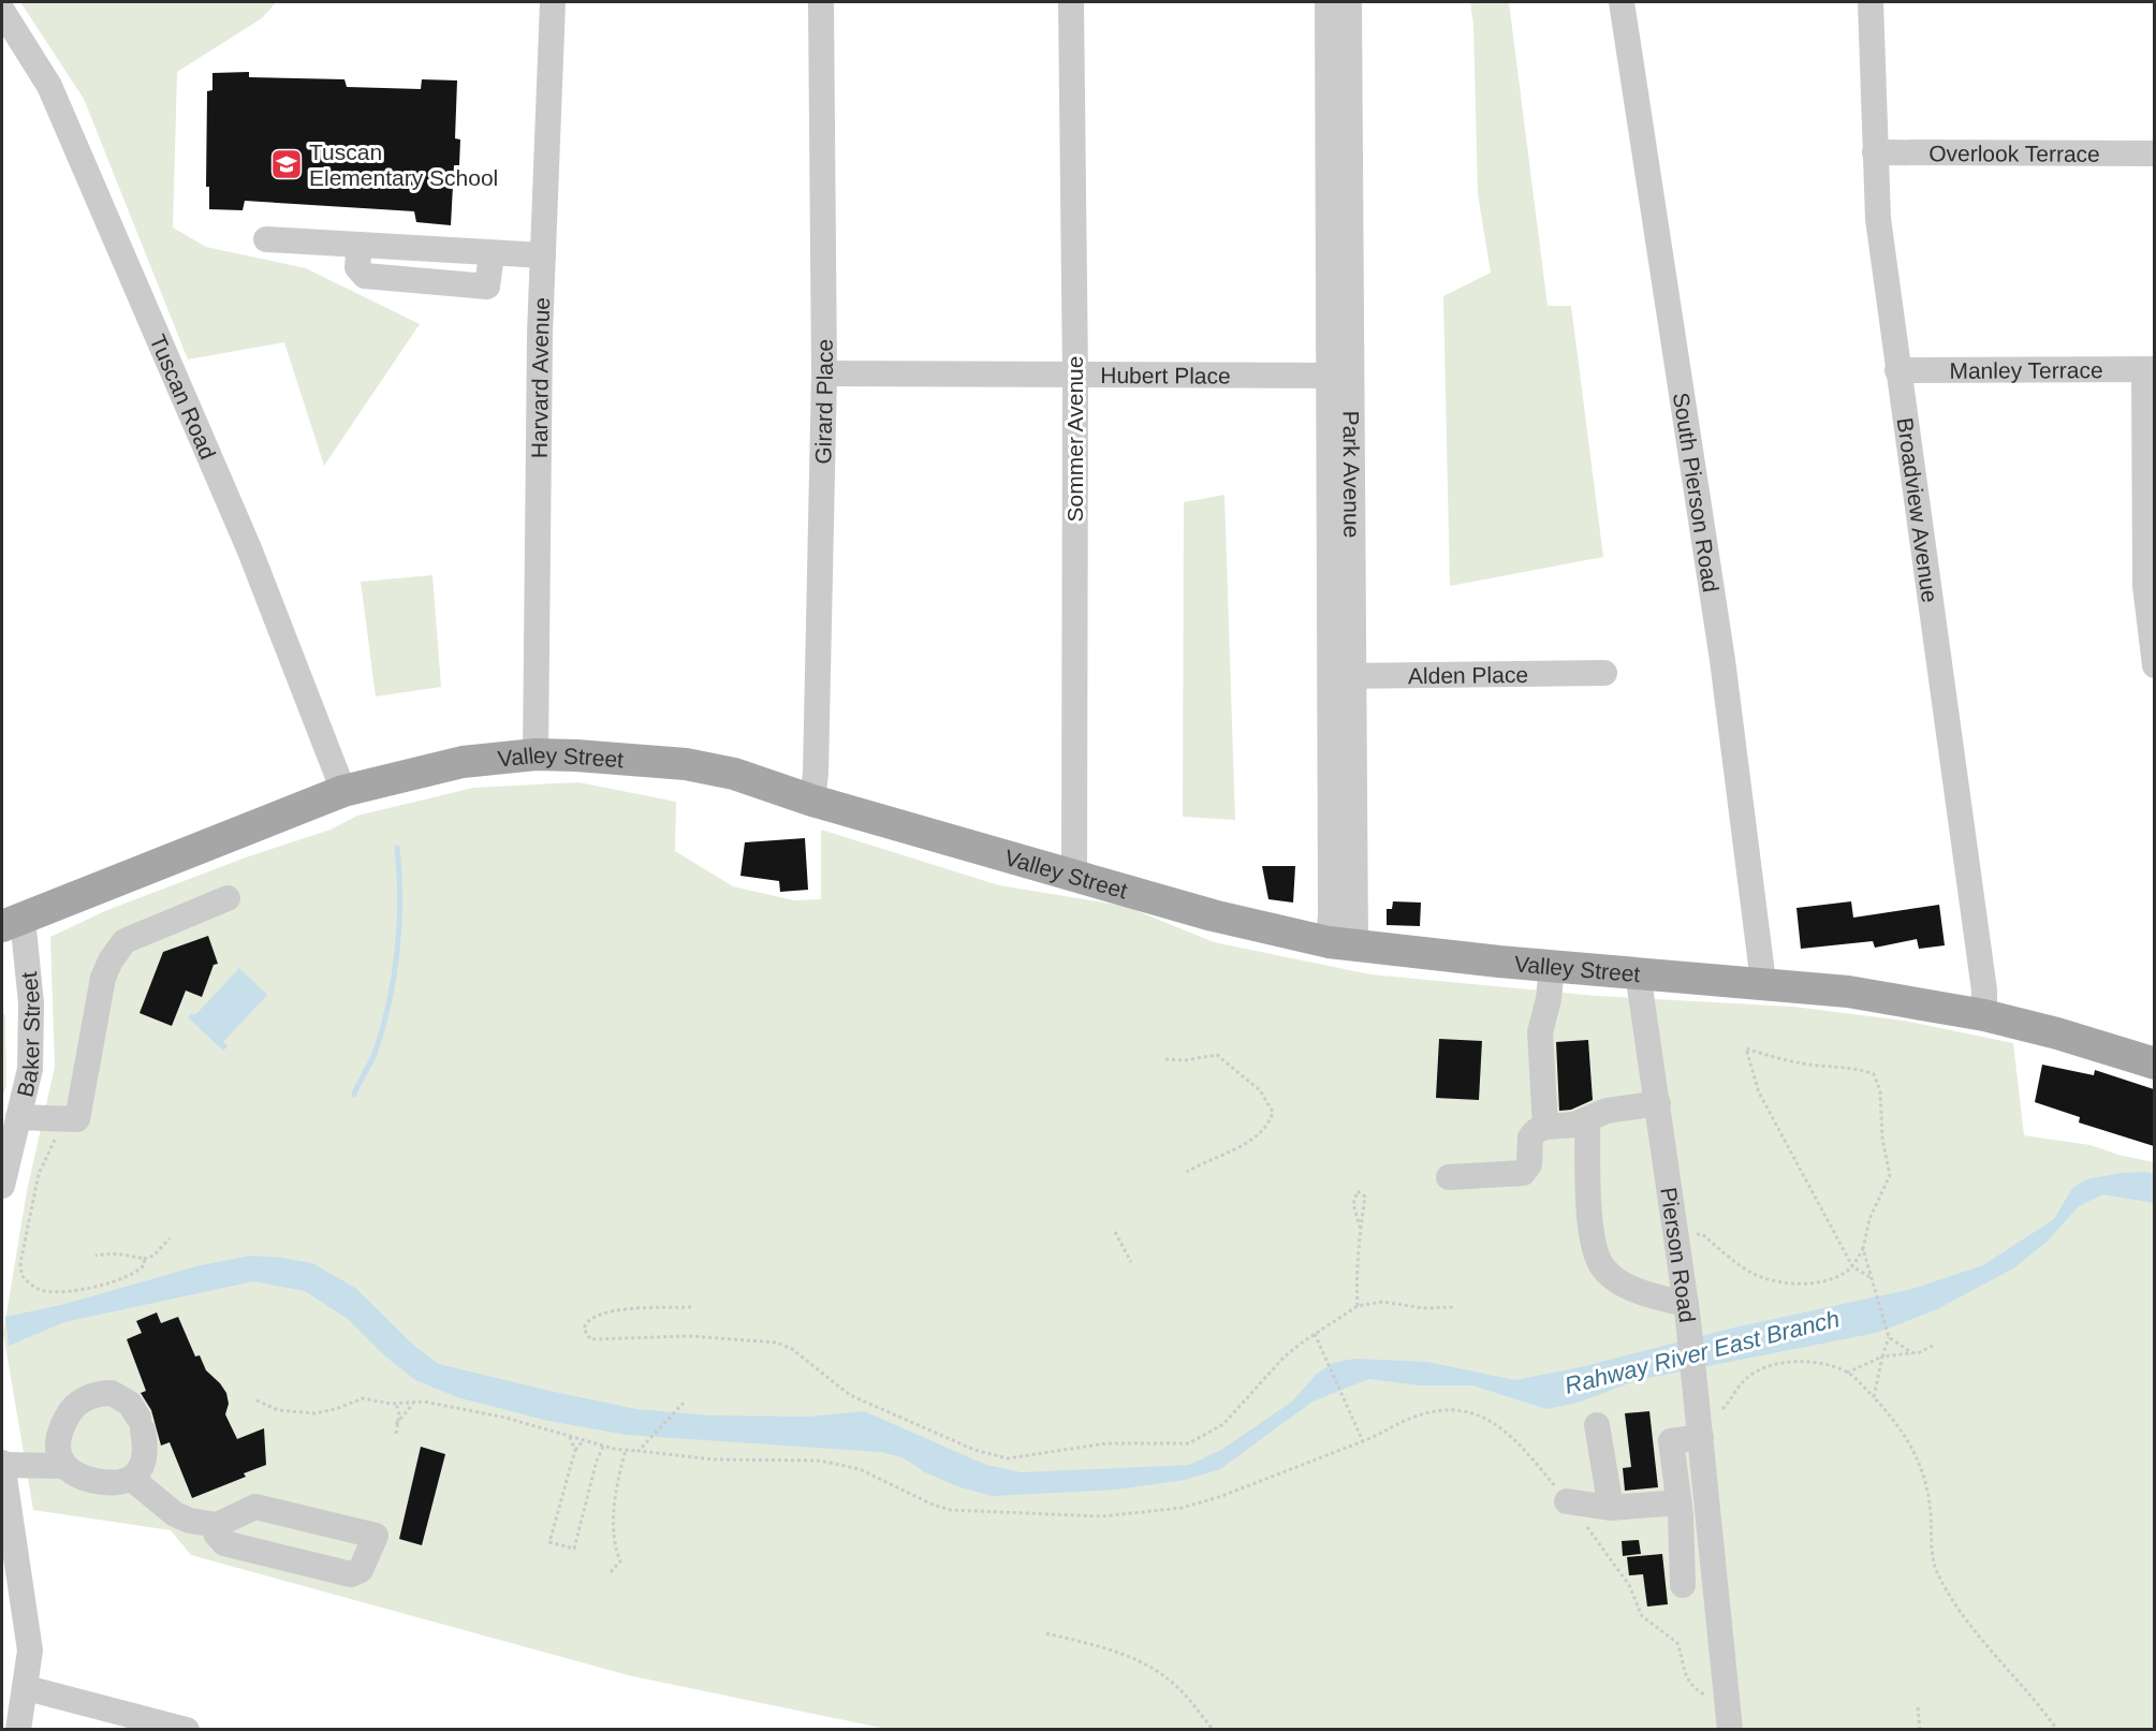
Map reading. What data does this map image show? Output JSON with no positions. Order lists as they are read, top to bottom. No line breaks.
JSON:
{"streets":{"main road":["Valley Street"],"street":["Overlook Terrace","Manley Terrace","Hubert Place","Harvard Avenue","Tuscan Road","Girard Place","Sommer Avenue","Park Avenue","South Pierson Road","Broadview Avenue","Alden Place","Baker Street","Pierson Road"]},"crossings":[["Overlook Terrace","Broadview Avenue"],["Manley Terrace","Broadview Avenue"],["Hubert Place","Girard Place"],["Hubert Place","Sommer Avenue"],["Hubert Place","Park Avenue"],["Harvard Avenue","Valley Street"],["Tuscan Road","Valley Street"],["Girard Place","Valley Street"],["Sommer Avenue","Valley Street"],["Park Avenue","Alden Place"],["Park Avenue","Valley Street"],["South Pierson Road","Valley Street"],["Broadview Avenue","Valley Street"],["Valley Street","Baker Street"],["Valley Street","Pierson Road"]],"water":["Rahway River East Branch"],"places":{"school or university":["Tuscan Elementary School"]}}
